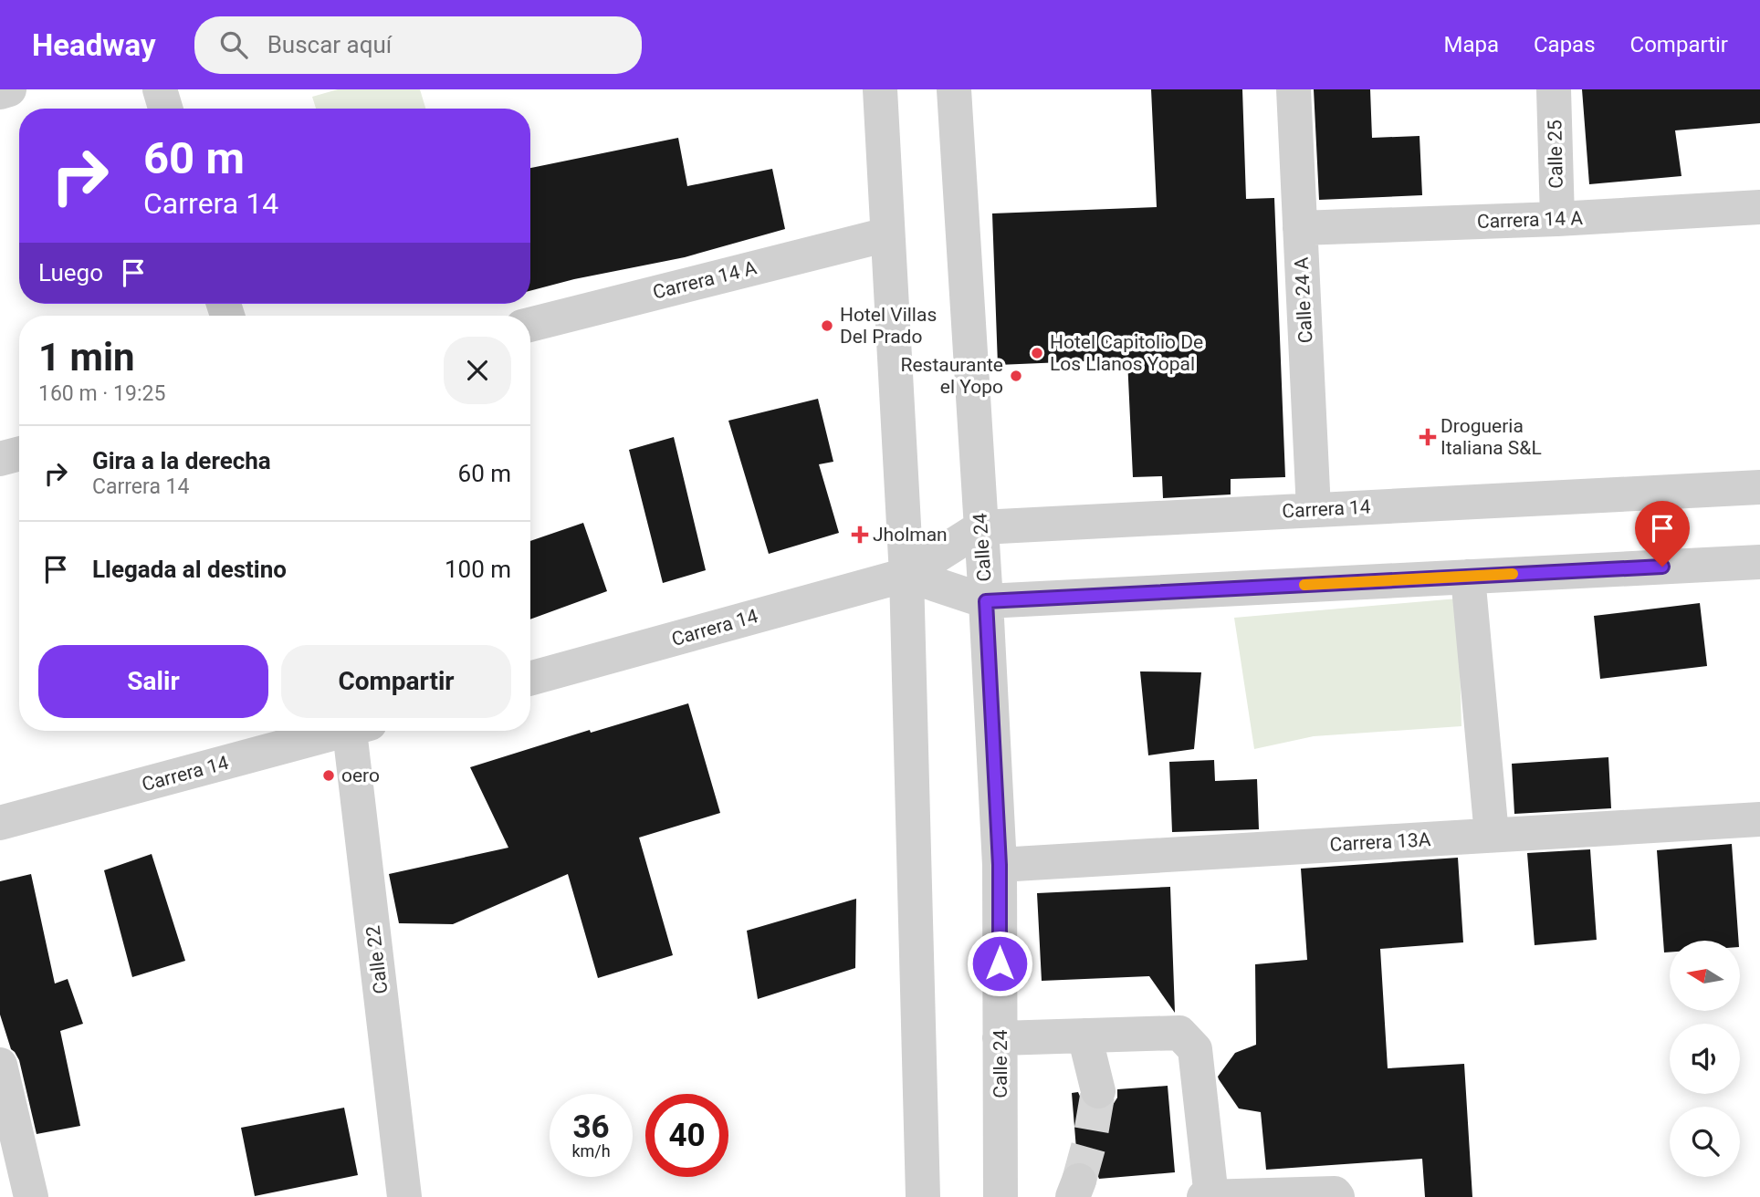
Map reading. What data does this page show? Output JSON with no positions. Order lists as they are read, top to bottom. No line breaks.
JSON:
{"streets":{"street":["Calle 25","Carrera 14 A","Calle 24 A","Carrera 14","Calle 24","Carrera 13A","Calle 22"]},"crossings":[["Calle 25","Carrera 14 A"],["Carrera 14 A","Calle 24 A"],["Calle 24 A","Carrera 14"],["Carrera 14","Calle 24"],["Calle 24","Carrera 13A"]],"places":{"other":["Hotel Villas Del Prado","Hotel Capitolio De Los Llanos Yopal","Restaurante el Yopo","oero"],"health":["Drogueria Italiana S&L","Jholman"]},"north":"left","page":{"header":"Headway","search":"Buscar aquí","nav":["Mapa","Capas","Compartir"],"turn":["60 m","Carrera 14"],"then":"Luego","heading":["1 min","160 m · 19:25"],"list":[{"name":"Gira a la derecha","note":"Carrera 14","value":"60 m"},{"name":"Llegada al destino","value":"100 m"}],"buttons":["Salir","Compartir"],"speed":"36 km/h","limit":"40"}}
